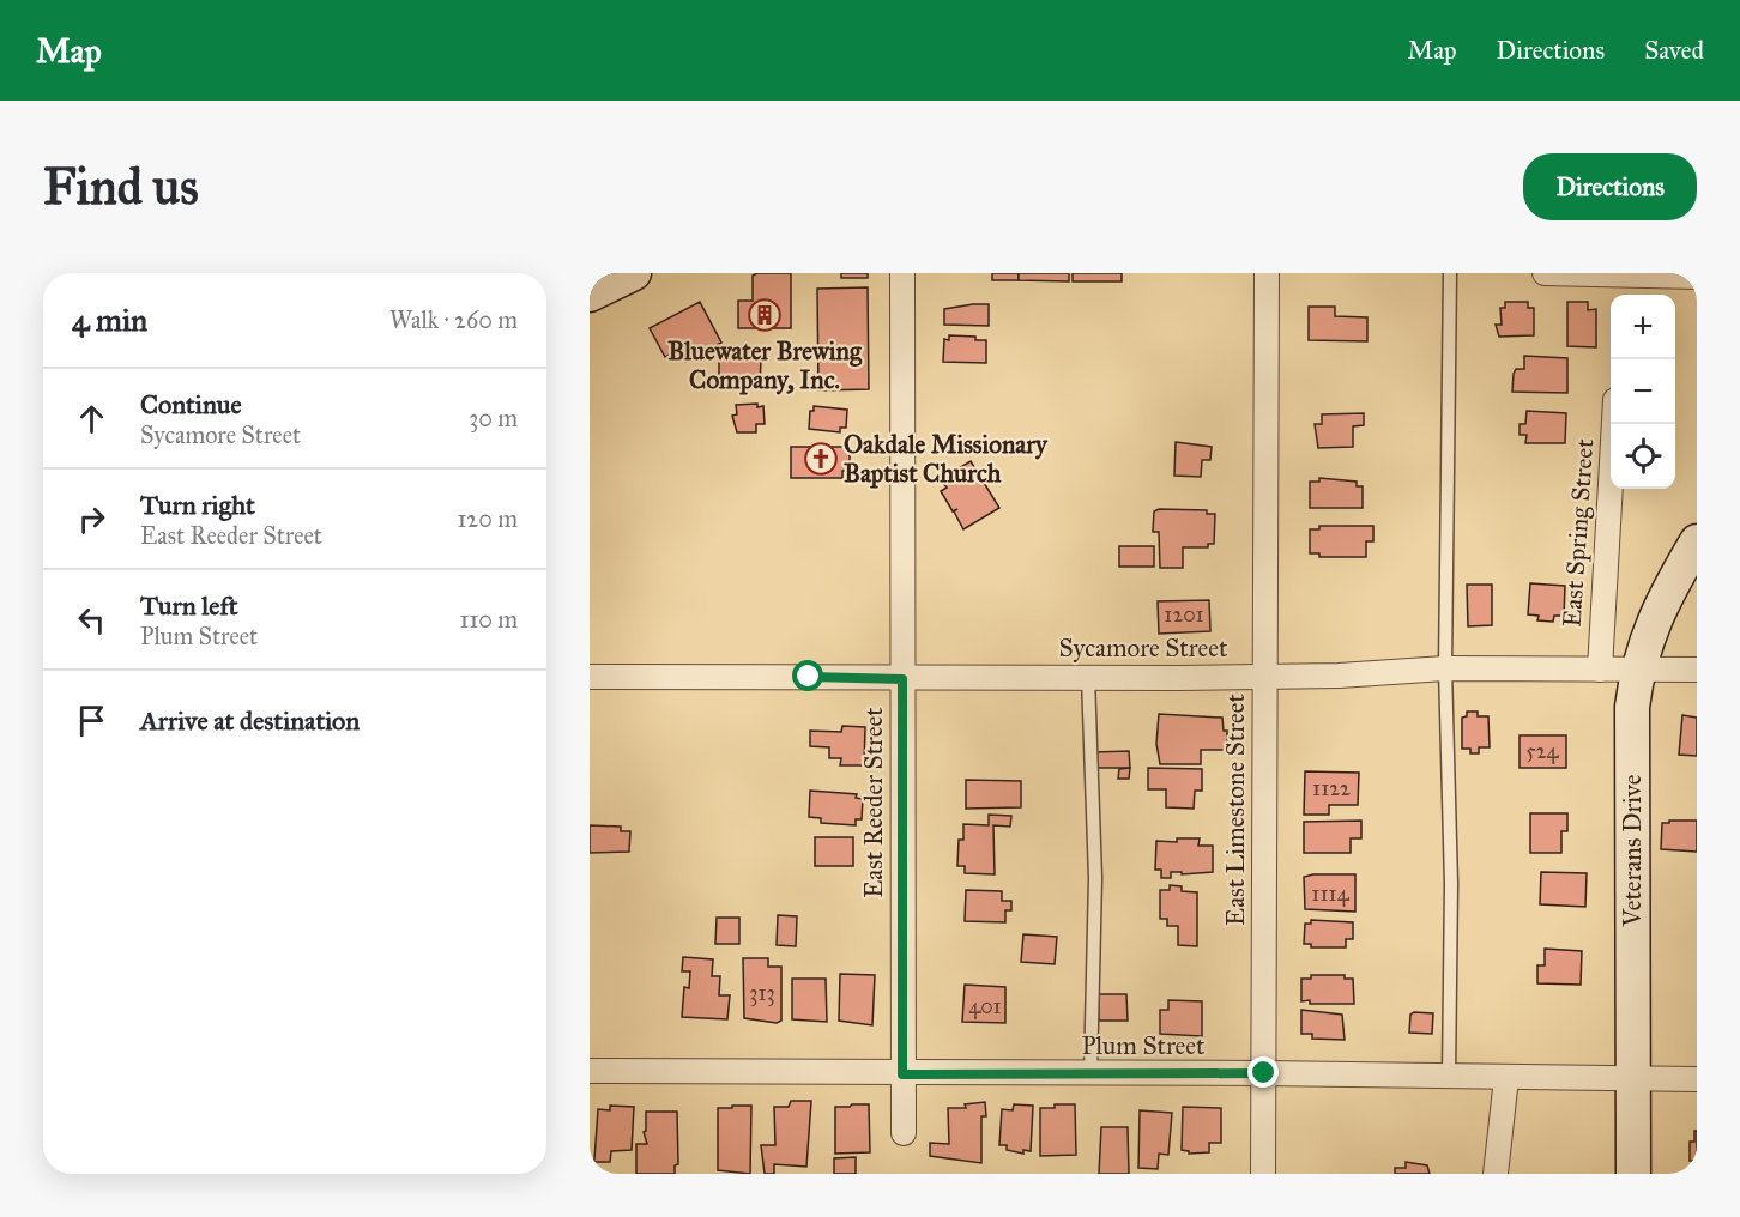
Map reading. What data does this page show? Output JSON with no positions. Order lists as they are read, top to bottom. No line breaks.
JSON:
{"streets":{"main road":["Veterans Drive"],"street":["East Spring Street","Sycamore Street","East Reeder Street","East Limestone Street","Plum Street"]},"crossings":[["East Spring Street","Sycamore Street"],["Sycamore Street","East Reeder Street"],["Sycamore Street","East Limestone Street"],["Sycamore Street","Veterans Drive"],["East Reeder Street","Plum Street"],["East Limestone Street","Plum Street"],["Veterans Drive","Plum Street"]],"places":{"building":["Bluewater Brewing Company, Inc."],"church":["Oakdale Missionary Baptist Church"]},"house_numbers":["1201","524","1122","1114","313","401"],"page":{"header":"Map","nav":["Map","Directions","Saved"],"buttons":"Directions","title":"Find us","heading":["4 min","Walk · 260 m"],"map_buttons":["+","−"],"list":[["Continue","Sycamore Street","30 m"],["Turn right","East Reeder Street","120 m"],["Turn left","Plum Street","110 m"],"Arrive at destination"]}}
